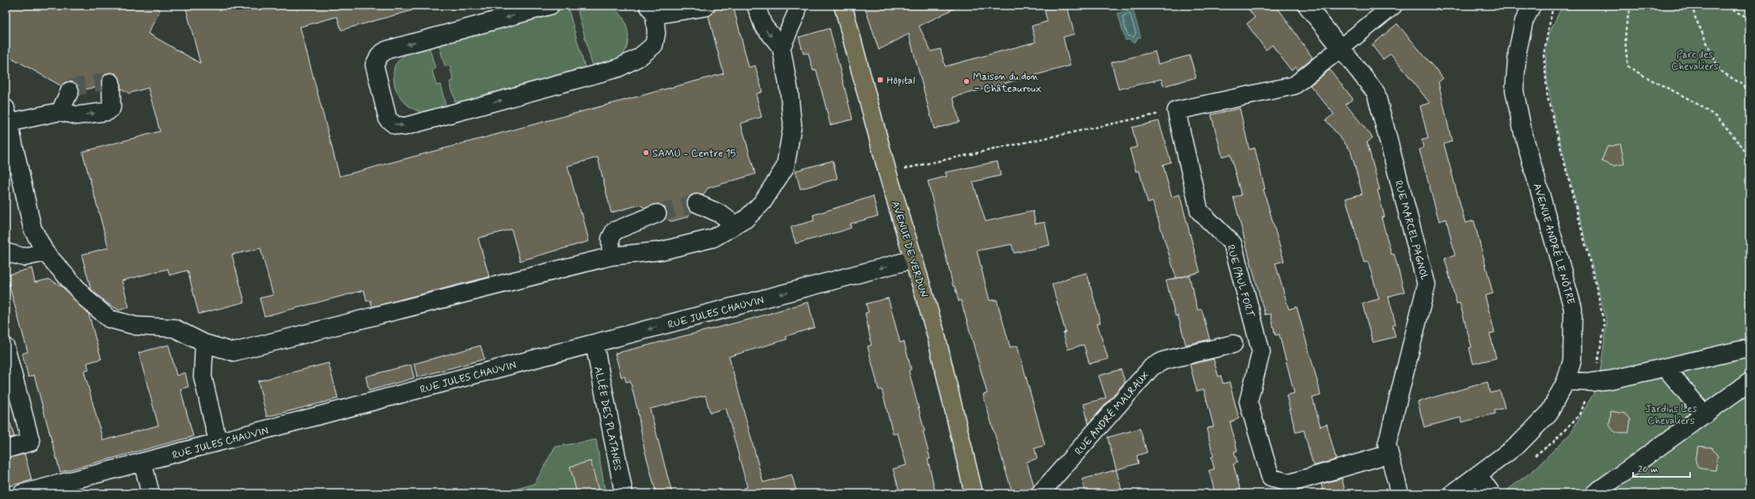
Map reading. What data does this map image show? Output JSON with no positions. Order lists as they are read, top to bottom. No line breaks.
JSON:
{"streets":{"main road":["AVENUE DE VERDUN"],"street":["RUE MARCEL PAGNOL","AVENUE ANDRÉ LE NÔTRE","RUE PAUL FORT","RUE JULES CHAUVIN","RUE ANDRÉ MALRAUX","ALLÉE DES PLATANES"]},"crossings":[["RUE MARCEL PAGNOL","RUE PAUL FORT"],["AVENUE DE VERDUN","RUE JULES CHAUVIN"],["RUE JULES CHAUVIN","ALLÉE DES PLATANES"]],"parks":["Parc des Chevaliers","Jardins Les Chevaliers"],"places":{"transit":["Hôpital"],"other":["Maison du don – Châteauroux","SAMU - Centre 15"]},"scale_bar":"20 m"}
